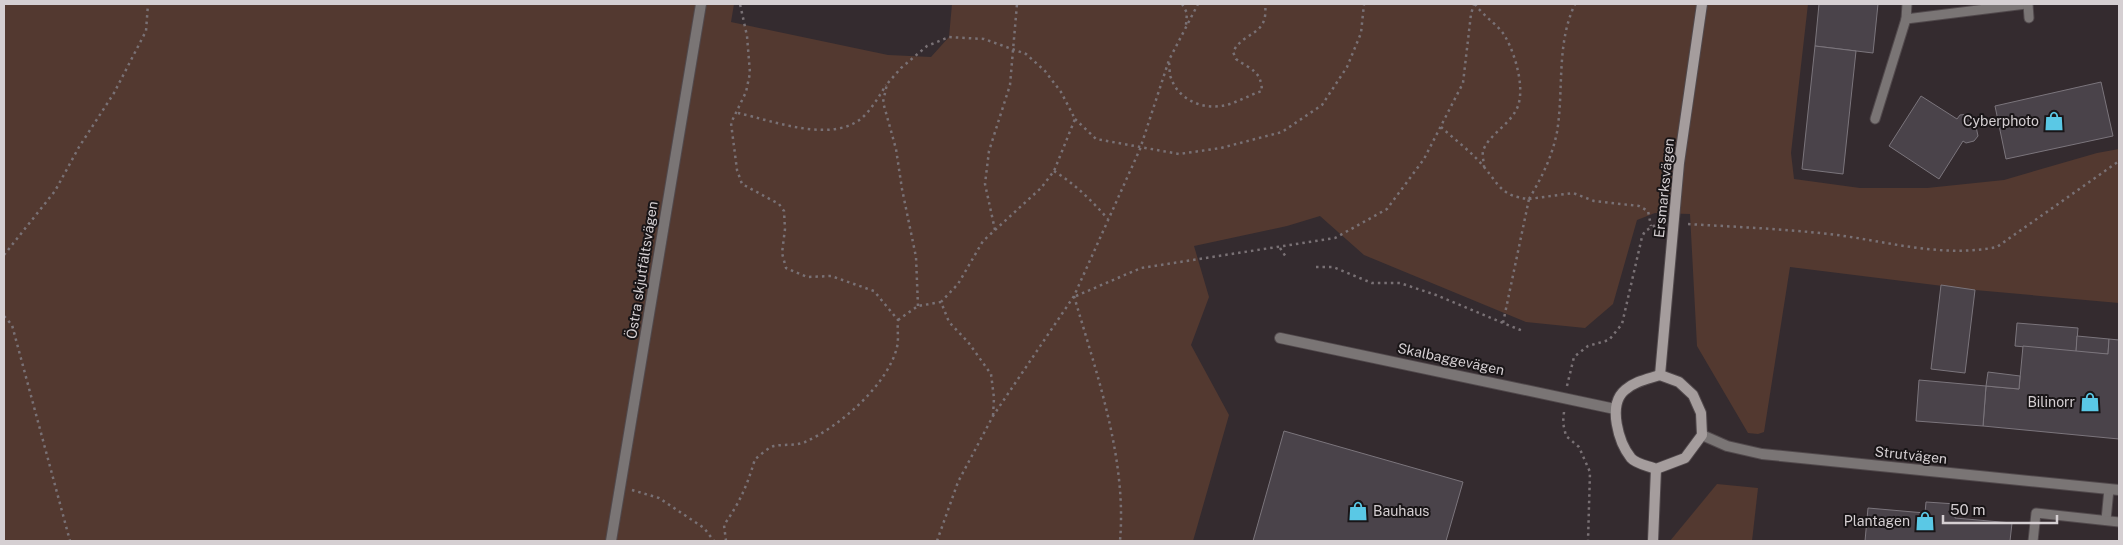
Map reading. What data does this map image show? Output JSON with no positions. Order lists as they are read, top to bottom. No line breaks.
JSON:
{"streets":{"main road":["Ersmarksvägen"],"street":["Östra skjutfältsvägen","Skalbaggevägen","Strutvägen"]},"crossings":[["Ersmarksvägen","Skalbaggevägen"],["Ersmarksvägen","Strutvägen"],["Skalbaggevägen","Strutvägen"]],"places":{"shop":["Cyberphoto","Bilinorr","Bauhaus","Plantagen"]},"scale_bar":"50 m"}
